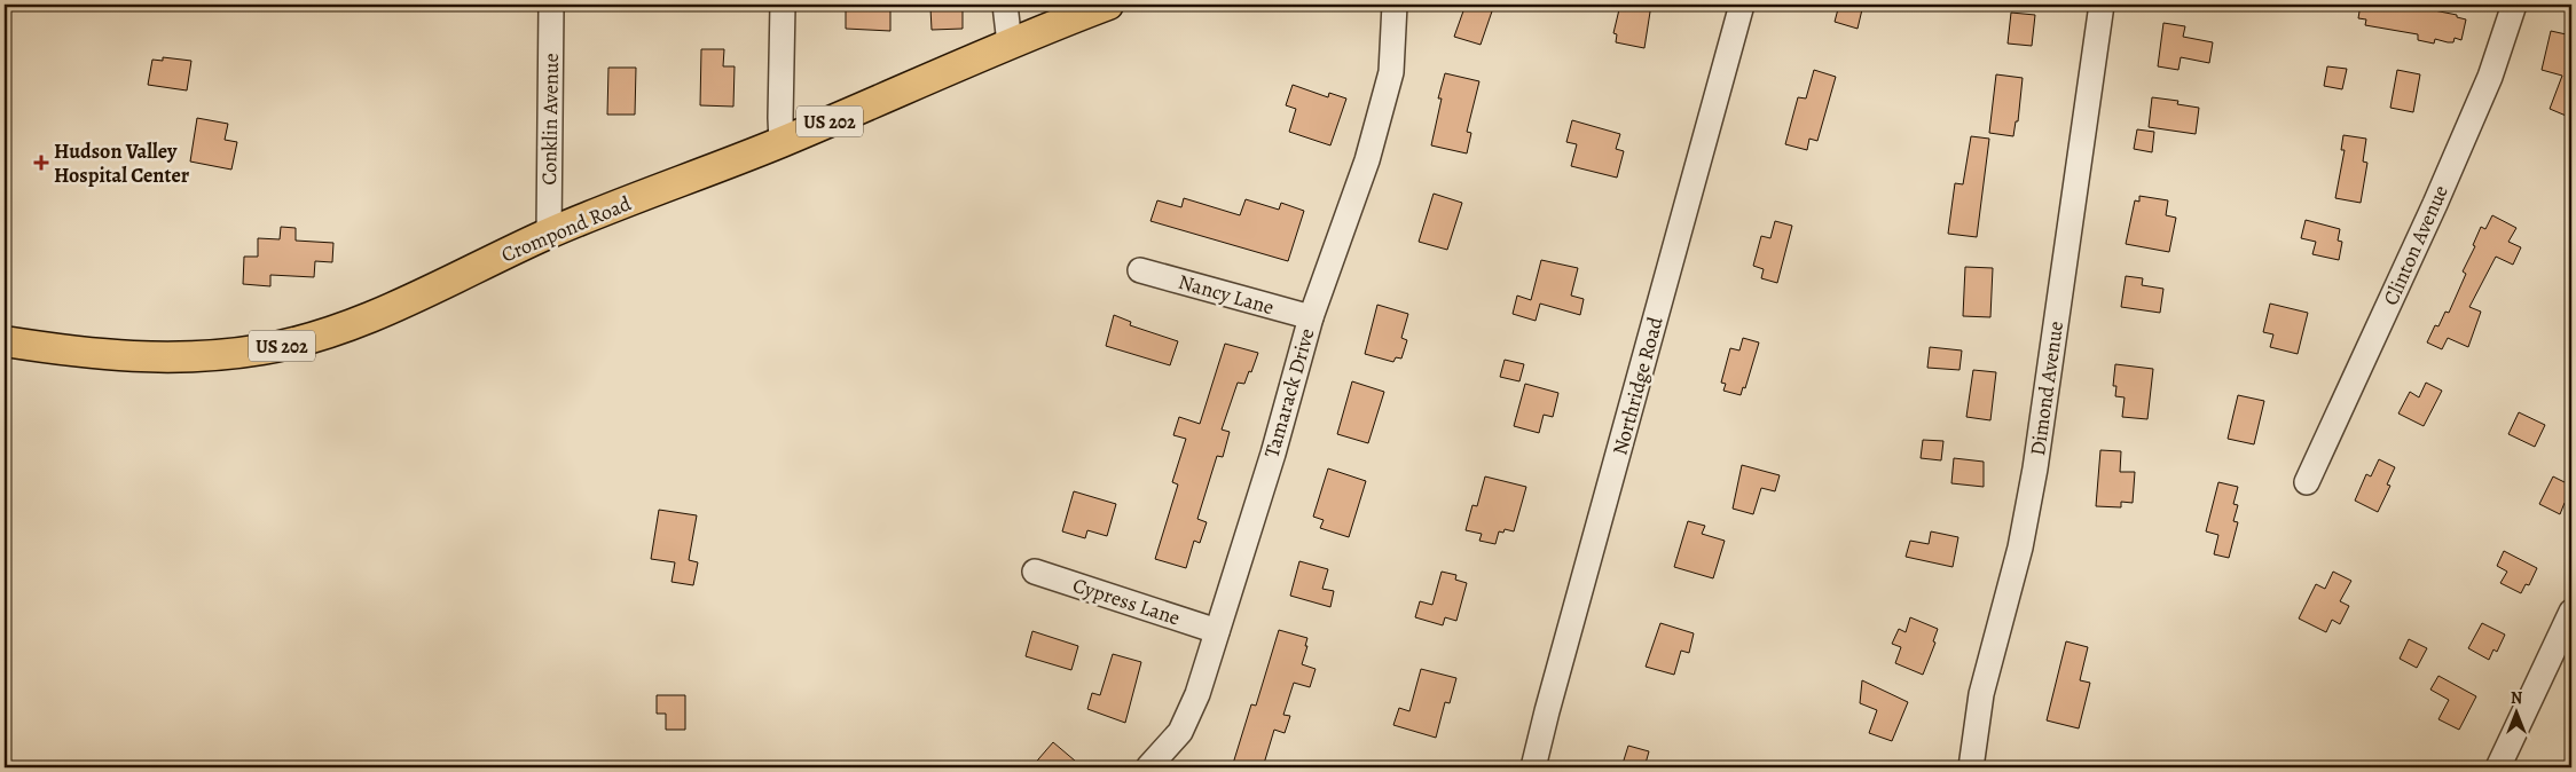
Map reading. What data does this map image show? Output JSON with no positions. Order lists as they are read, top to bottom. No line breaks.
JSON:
{"streets":{"main road":["US 202","Crompond Road"],"street":["Conklin Avenue","Clinton Avenue","Nancy Lane","Northridge Road","Dimond Avenue","Tamarack Drive","Cypress Lane"]},"crossings":[["Conklin Avenue","Crompond Road"],["Nancy Lane","Tamarack Drive"],["Tamarack Drive","Cypress Lane"]],"places":{"health":["Hudson Valley Hospital Center"]},"north":"top"}
